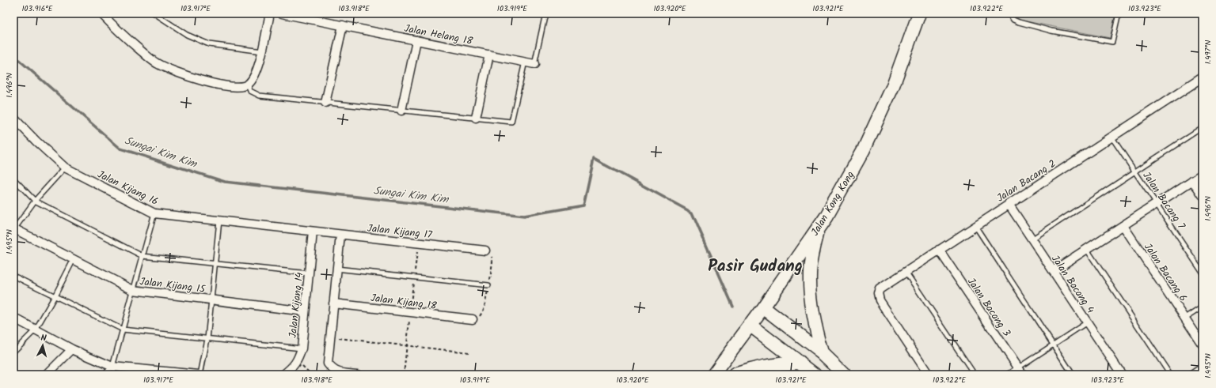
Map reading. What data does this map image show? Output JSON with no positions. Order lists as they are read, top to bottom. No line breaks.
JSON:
{"streets":{"main road":["Jalan Kong Kong"],"street":["Jalan Helang 18","Jalan Bacang 2","Jalan Kijang 16","Jalan Kijang 17","Jalan Bacang 6","Jalan Bacang 4","Jalan Kijang 15","Jalan Kijang 18","Jalan Kijang 14","Jalan Bacang 3"],"lane":["Jalan Bacang 7"]},"crossings":[["Jalan Bacang 2","Jalan Bacang 7"],["Jalan Bacang 2","Jalan Bacang 4"],["Jalan Bacang 2","Jalan Bacang 3"],["Jalan Kijang 16","Jalan Kijang 17"],["Jalan Kijang 16","Jalan Kijang 14"],["Jalan Kijang 17","Jalan Kijang 14"],["Jalan Kijang 15","Jalan Kijang 14"]],"districts":["Pasir Gudang"],"water":["Sungai Kim Kim"],"north":"top","coordinates":["103.916°E","103.917°E","103.918°E","103.919°E","103.920°E","103.921°E","103.922°E","103.923°E","1.497°N","1.496°N","1.495°N"]}
